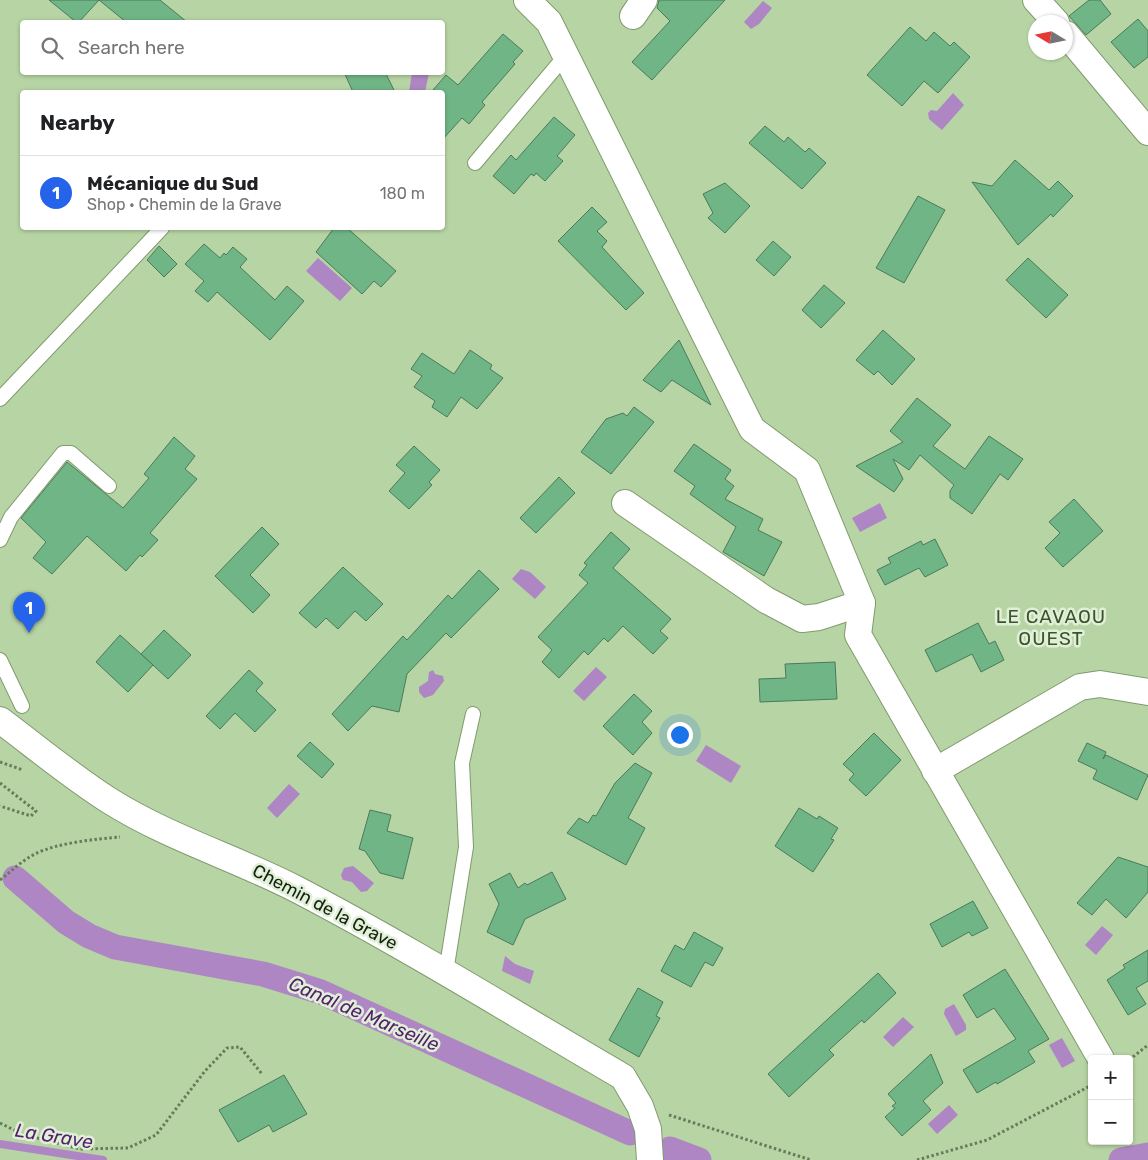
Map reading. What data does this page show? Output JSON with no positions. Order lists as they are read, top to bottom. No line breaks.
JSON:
{"streets":{"street":["Chemin de la Grave"]},"districts":["LE CAVAOU OUEST"],"water":["Canal de Marseille","La Grave"],"north":"left","page":{"search":"Search here","heading":"Nearby","list":[{"mark":"1","name":"Mécanique du Sud","note":"Shop · Chemin de la Grave","value":"180 m"}],"pins":"1","map_buttons":["+","−"]}}
